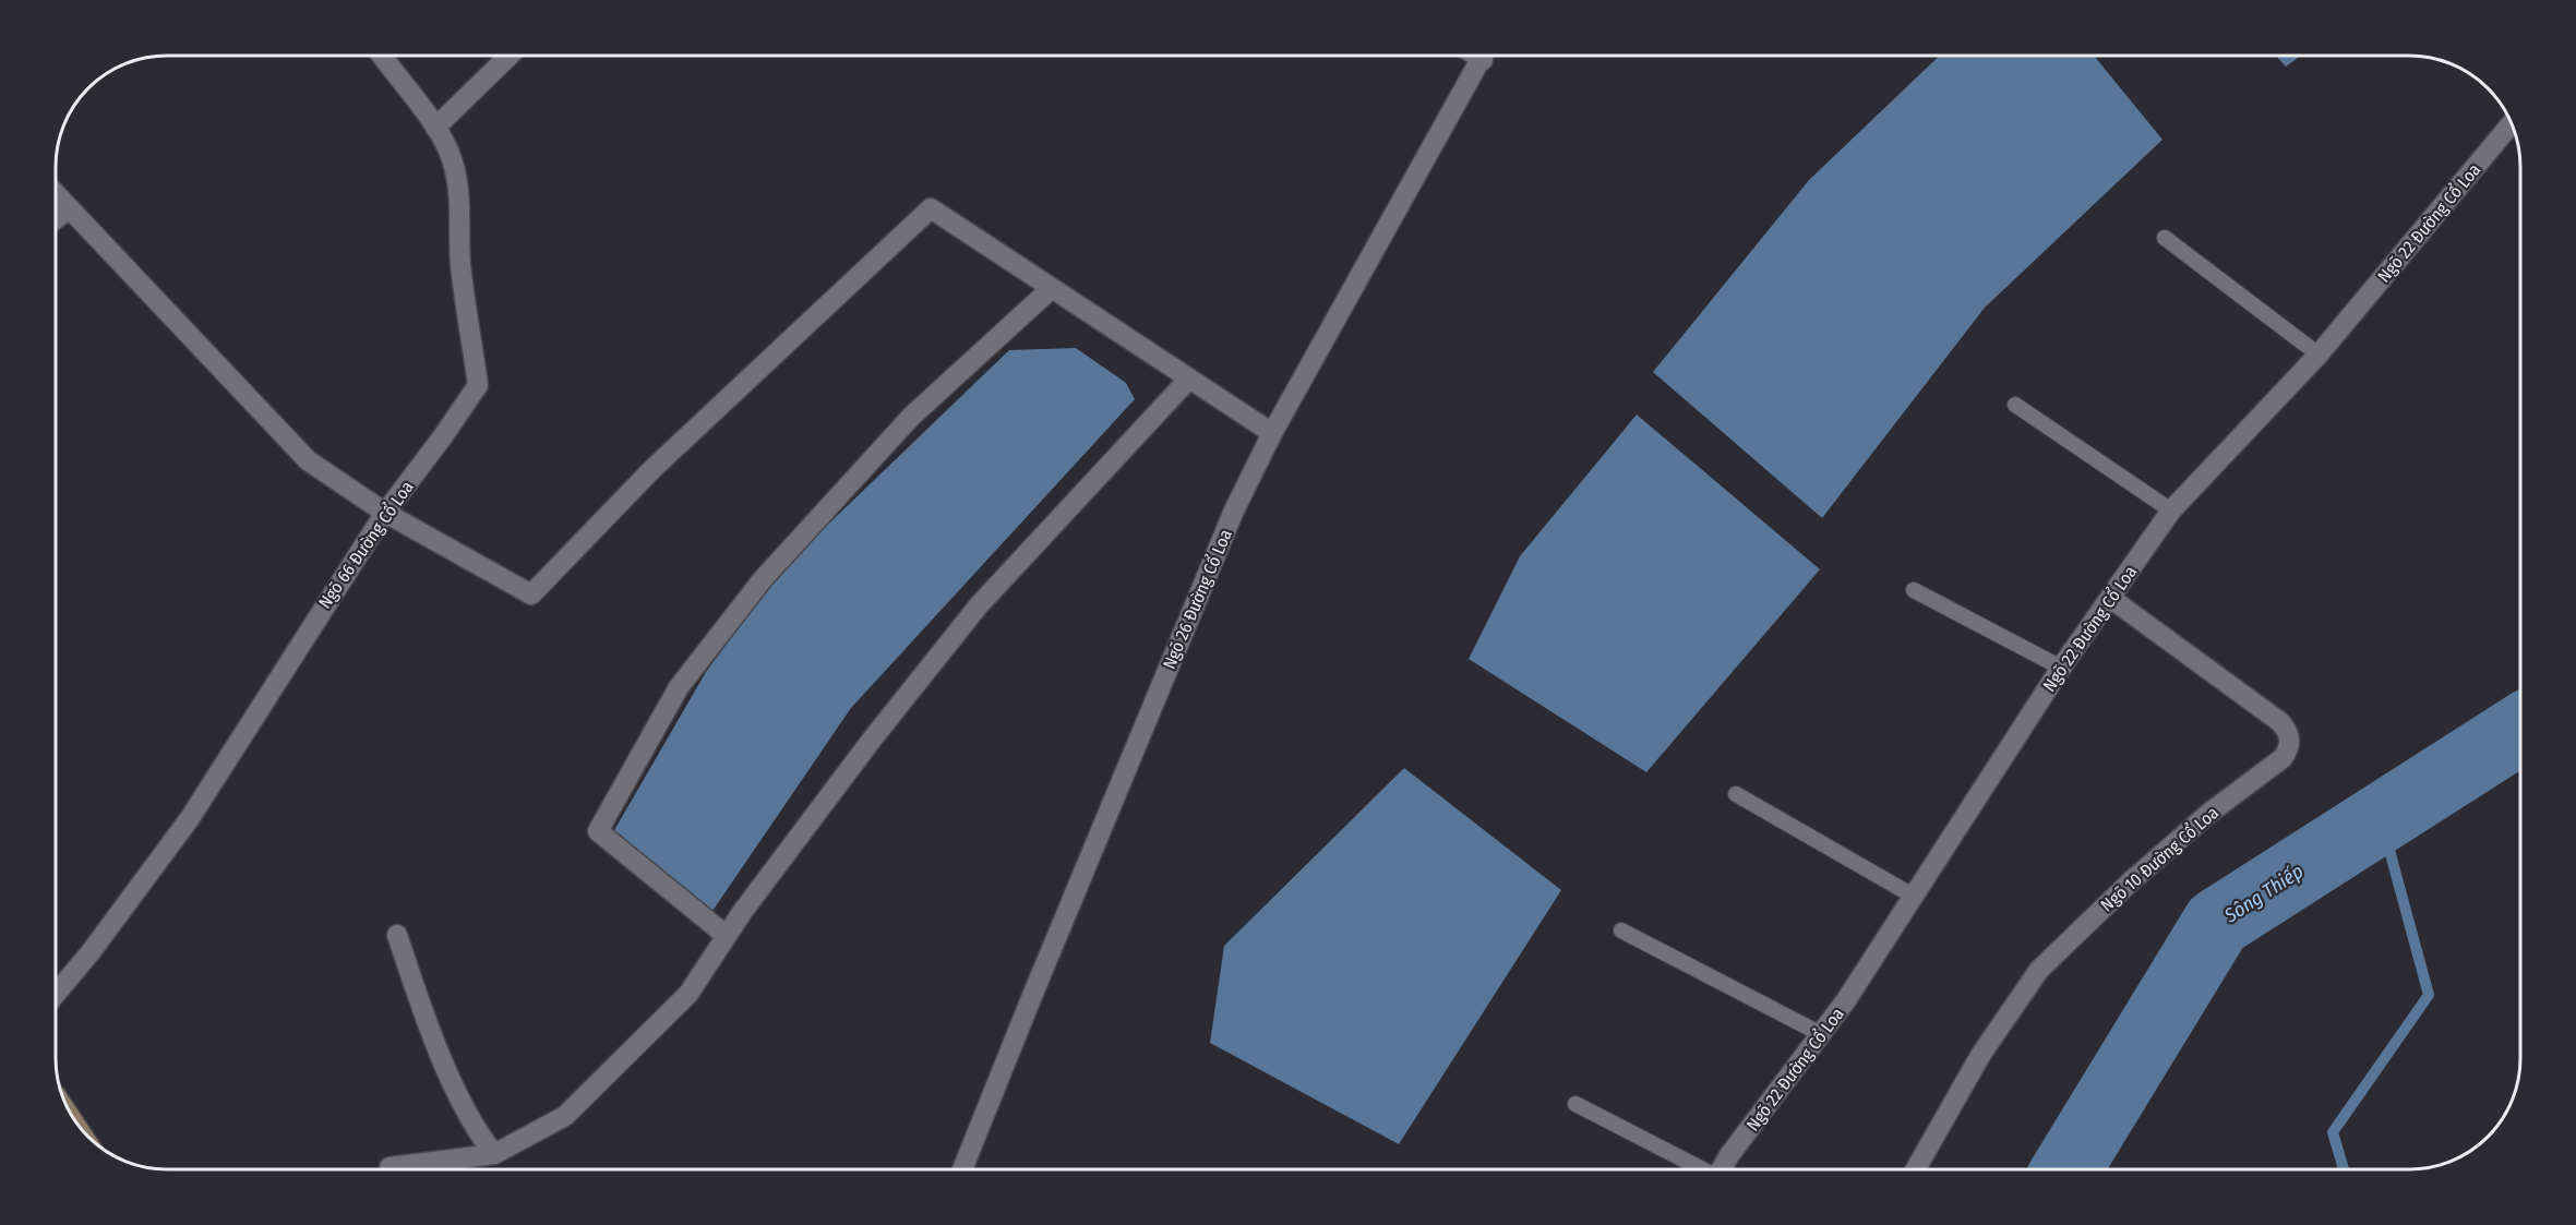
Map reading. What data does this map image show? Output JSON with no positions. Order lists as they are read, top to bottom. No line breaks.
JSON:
{"streets":{"street":["Ngõ 22 Đường Cổ Loa","Ngõ 66 Đường Cổ Loa","Ngõ 26 Đường Cổ Loa","Ngõ 10 Đường Cổ Loa"]},"crossings":[["Ngõ 22 Đường Cổ Loa","Ngõ 10 Đường Cổ Loa"]],"water":["Sông Thiếp"]}
